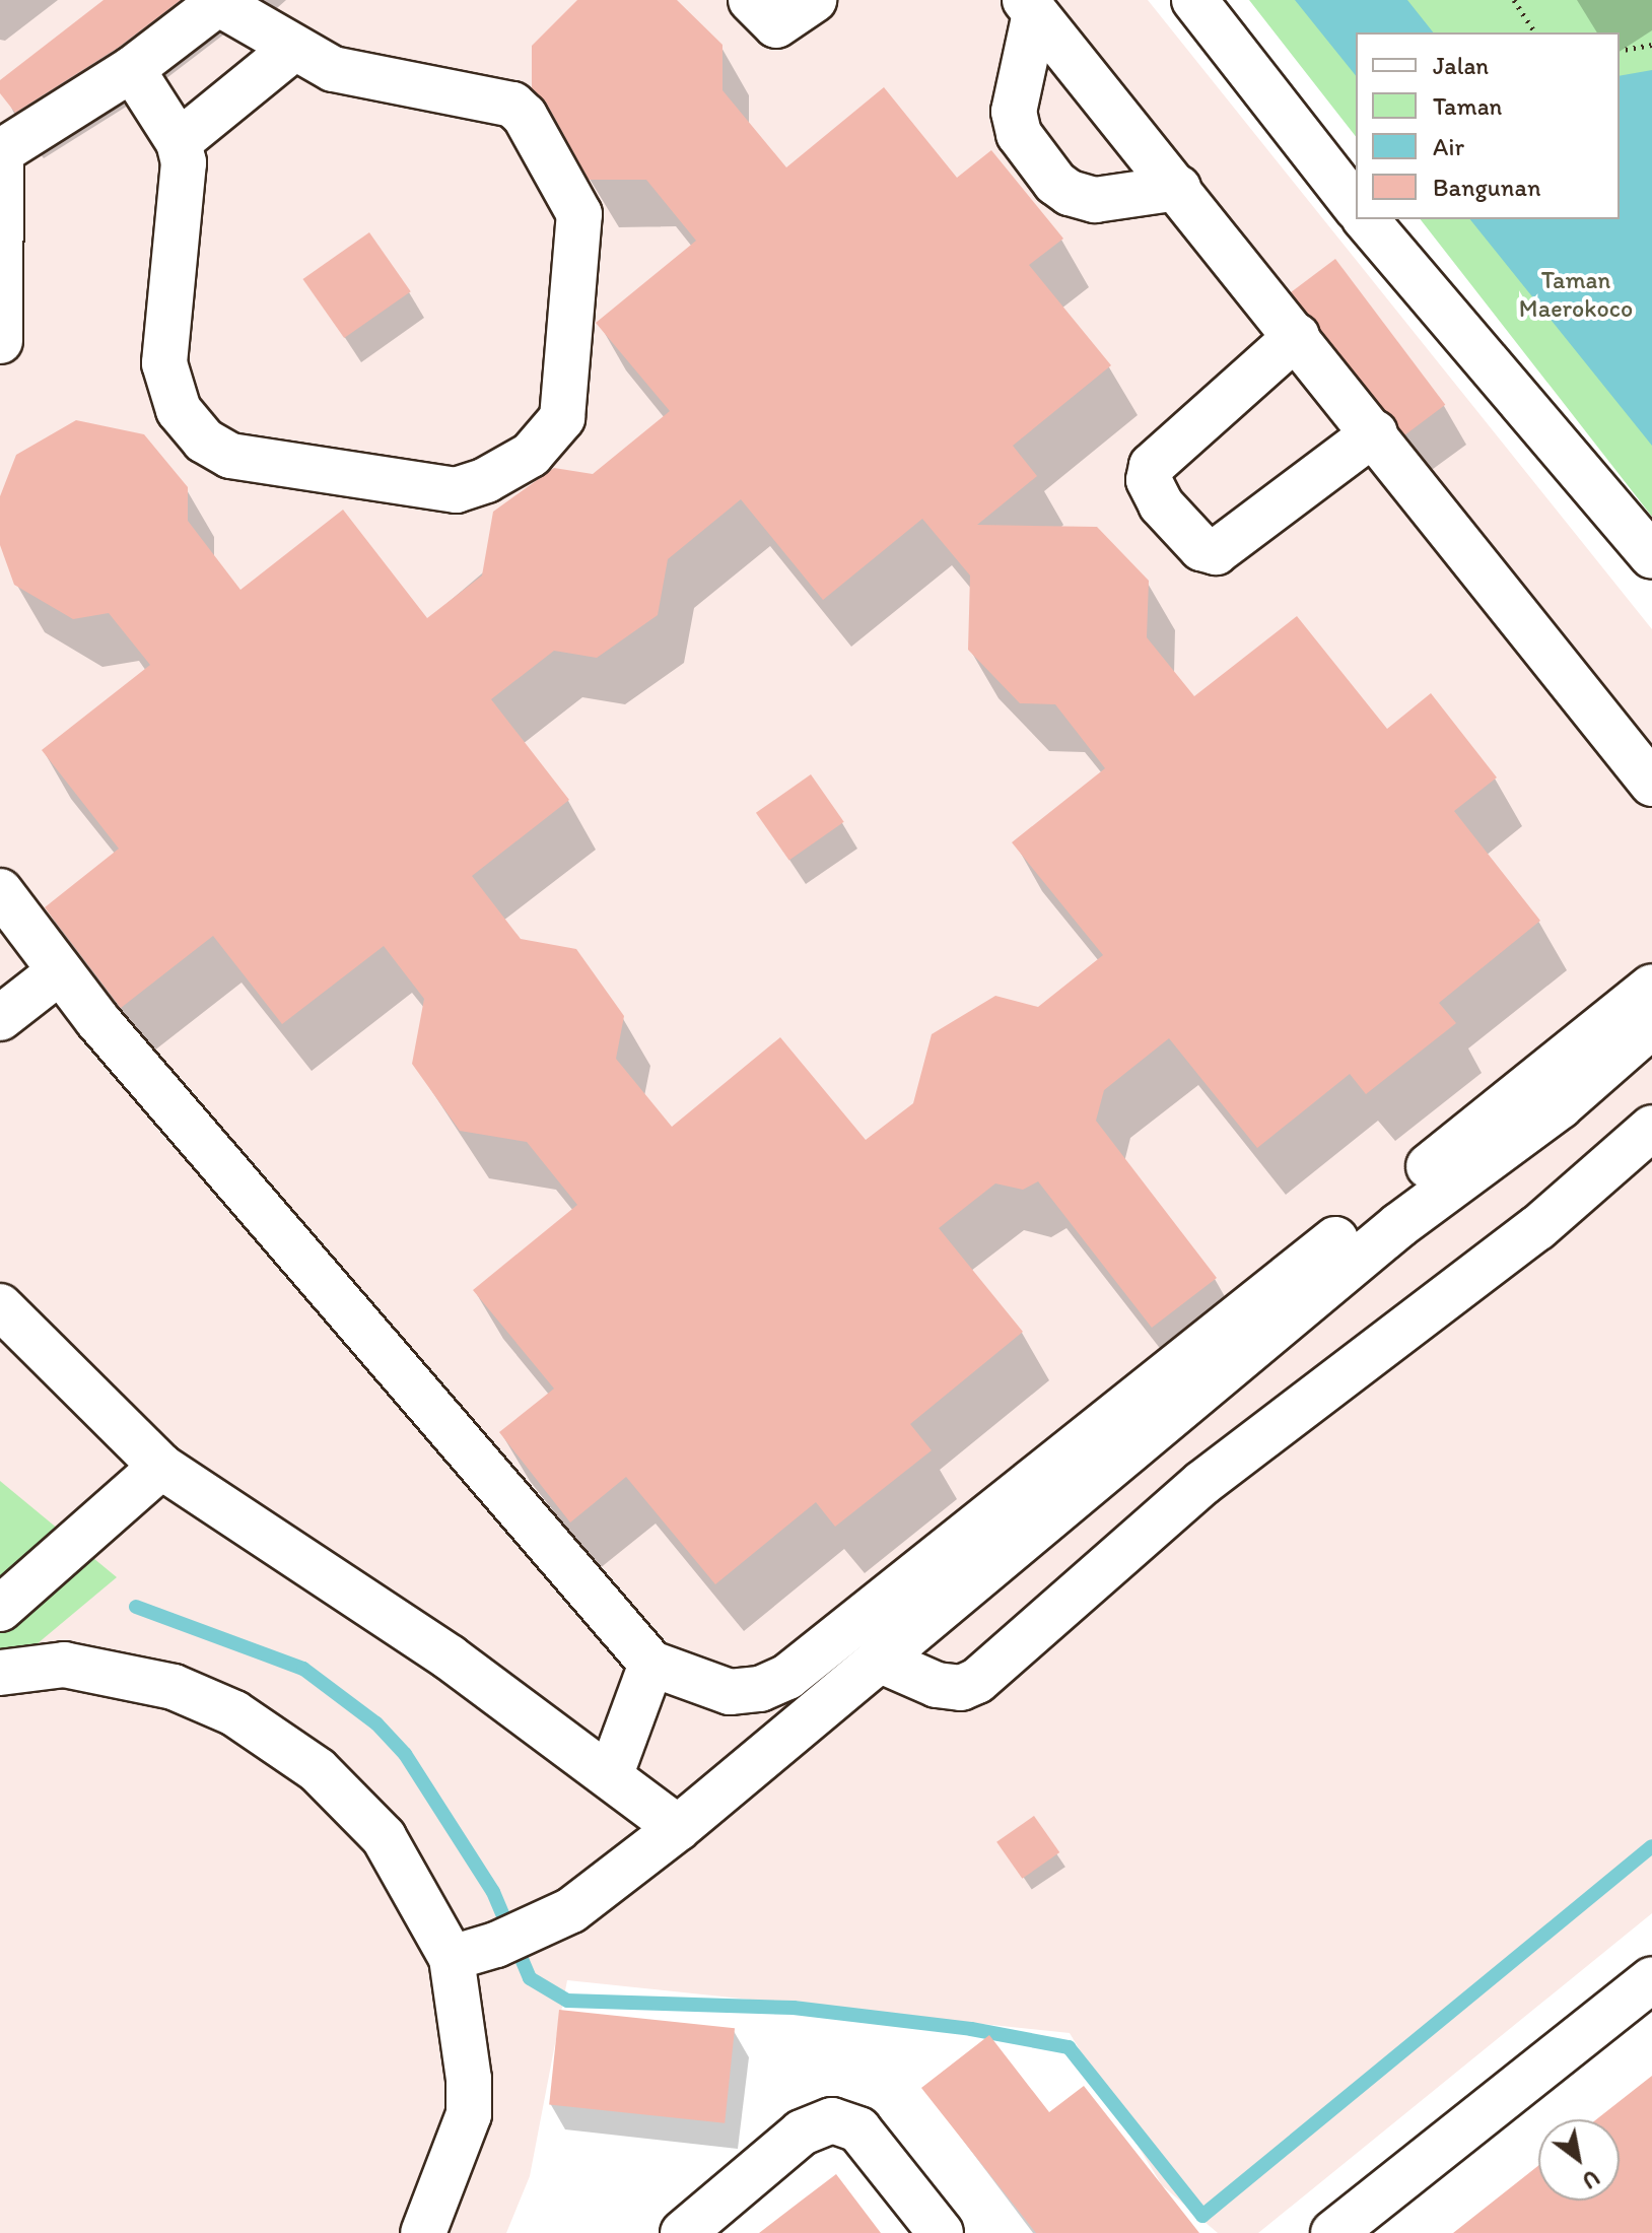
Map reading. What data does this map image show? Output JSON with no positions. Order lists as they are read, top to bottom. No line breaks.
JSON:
{"parks":["Taman Maerokoco"],"legend":["Jalan","Taman","Air","Bangunan"],"north":"bottom right"}
